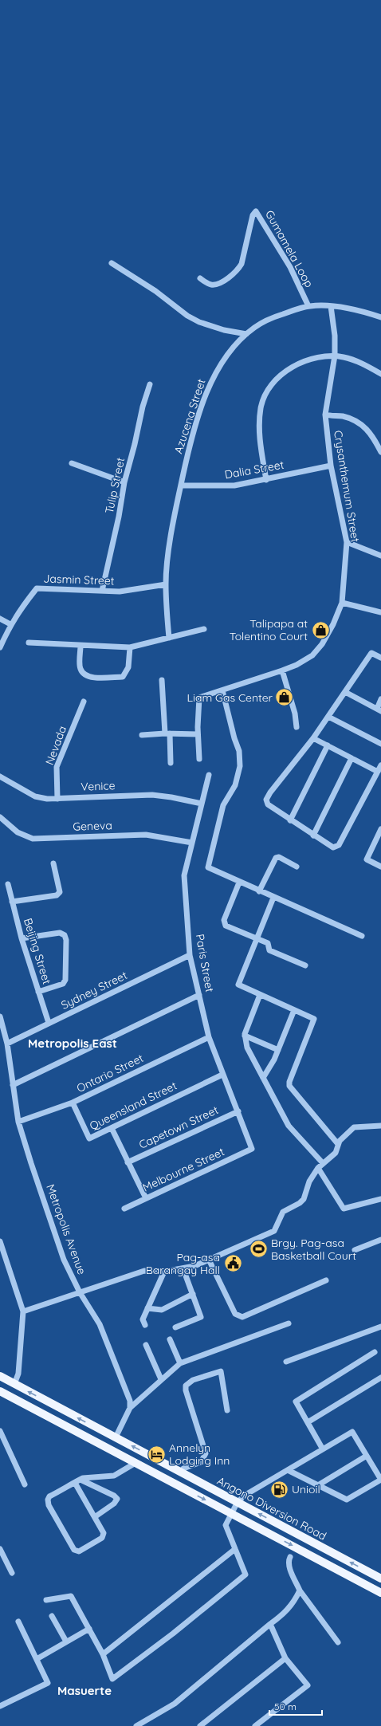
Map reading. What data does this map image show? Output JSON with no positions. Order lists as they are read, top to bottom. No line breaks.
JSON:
{"streets":{"main road":["Angono Diversion Road"],"street":["Gumamela Loop","Azucena Street","Dalia Street","Tulip Street","Crysanthemum Street","Jasmin Street","Nevada","Venice","Geneva","Beijing Street","Paris Street","Sydney Street","Ontario Street","Queensland Street","Capetown Street","Melbourne Street","Metropolis Avenue"]},"crossings":[["Gumamela Loop","Azucena Street"],["Azucena Street","Dalia Street"],["Azucena Street","Crysanthemum Street"],["Azucena Street","Jasmin Street"],["Dalia Street","Crysanthemum Street"],["Tulip Street","Jasmin Street"],["Nevada","Venice"],["Venice","Paris Street"],["Geneva","Paris Street"],["Beijing Street","Sydney Street"],["Paris Street","Sydney Street"],["Paris Street","Ontario Street"],["Paris Street","Queensland Street"],["Paris Street","Capetown Street"],["Paris Street","Melbourne Street"],["Sydney Street","Metropolis Avenue"],["Ontario Street","Queensland Street"],["Ontario Street","Metropolis Avenue"]],"districts":["Metropolis East","Masuerte"],"places":{"shop":["Talipapa at Tolentino Court","Liam Gas Center"],"sports":["Brgy. Pag-asa Basketball Court"],"public building":["Pag-asa Barangay Hall"],"hotel":["Annelyn Lodging Inn"],"fuel station":["Unioil"]},"scale_bar":"50 m"}
